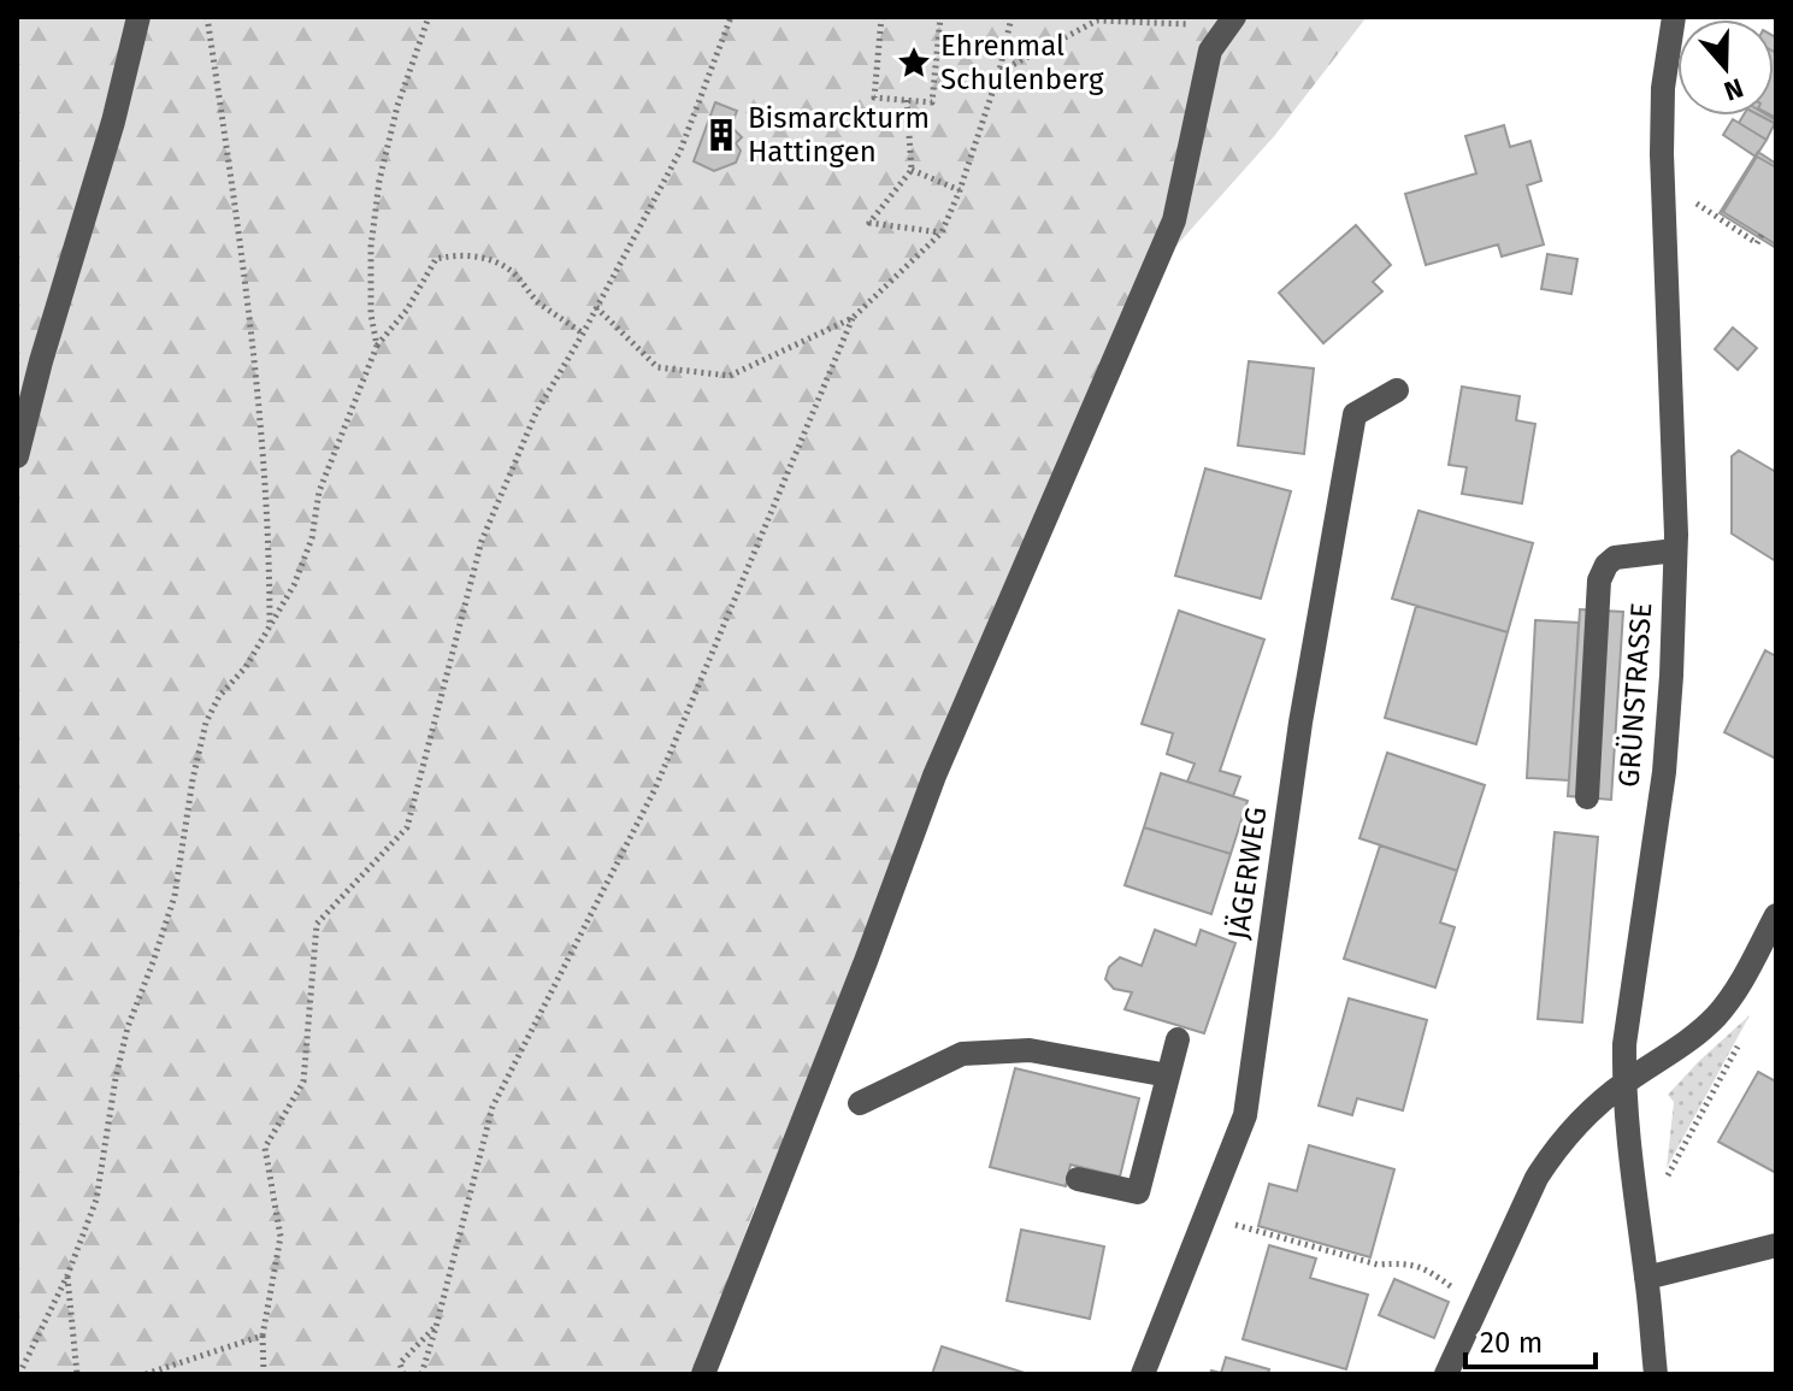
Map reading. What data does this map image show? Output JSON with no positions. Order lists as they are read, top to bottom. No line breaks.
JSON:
{"streets":{"street":["GRÜNSTRASSE","JÄGERWEG"]},"places":{"place":["Ehrenmal Schulenberg"],"building":["Bismarckturm Hattingen"]},"scale_bar":"20 m","north":"bottom"}
